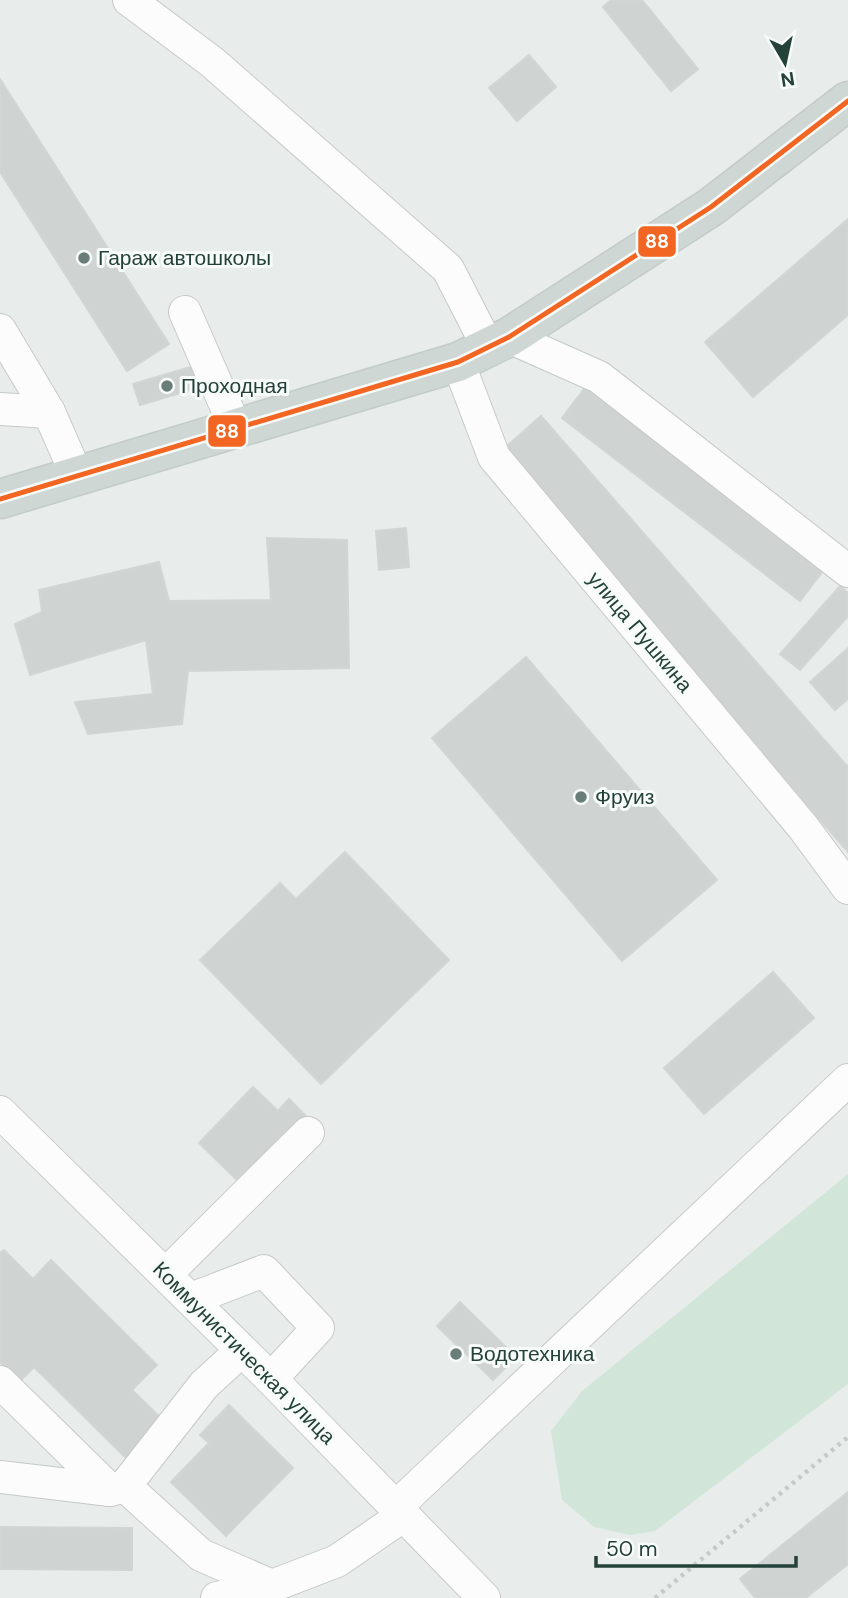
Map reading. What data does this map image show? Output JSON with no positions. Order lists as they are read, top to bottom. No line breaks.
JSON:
{"streets":{"street":["улица Пушкина","Коммунистическая улица"]},"places":["Гараж автошколы","Проходная","Фруиз","Водотехника"],"lines":["transit line 88"],"scale_bar":"50 m","north":"bottom"}
